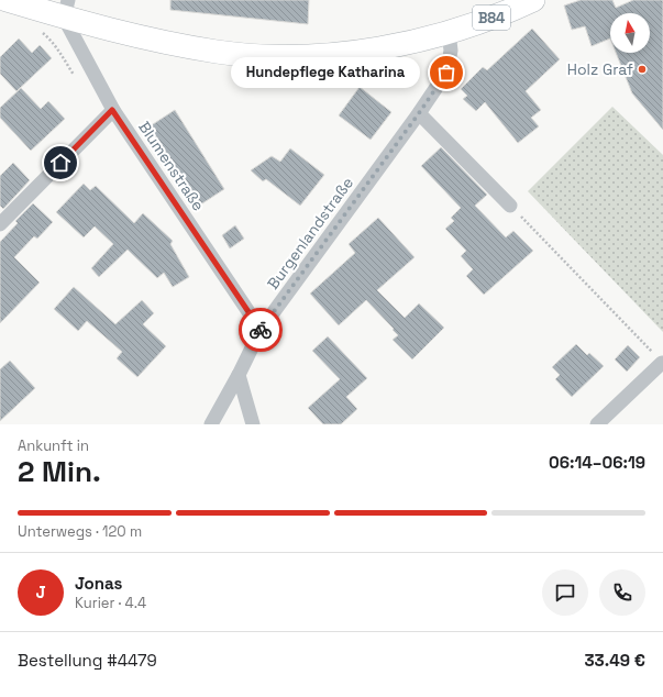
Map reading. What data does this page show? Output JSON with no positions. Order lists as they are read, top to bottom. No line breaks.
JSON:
{"streets":{"main road":["B84"],"street":["Blumenstraße","Burgenlandstraße"]},"crossings":[["B84","Blumenstraße"],["B84","Burgenlandstraße"],["Blumenstraße","Burgenlandstraße"]],"places":["Holz Graf","Hundepflege Katharina"],"north":"top","page":{"bubble":"Hundepflege Katharina","heading":["2 Min.","Ankunft in","06:14–06:19"],"panel":["Jonas","Kurier · 4.4","Bestellung #4479","33.49 €"],"bar":"Unterwegs · 120 m","round":"J"}}
